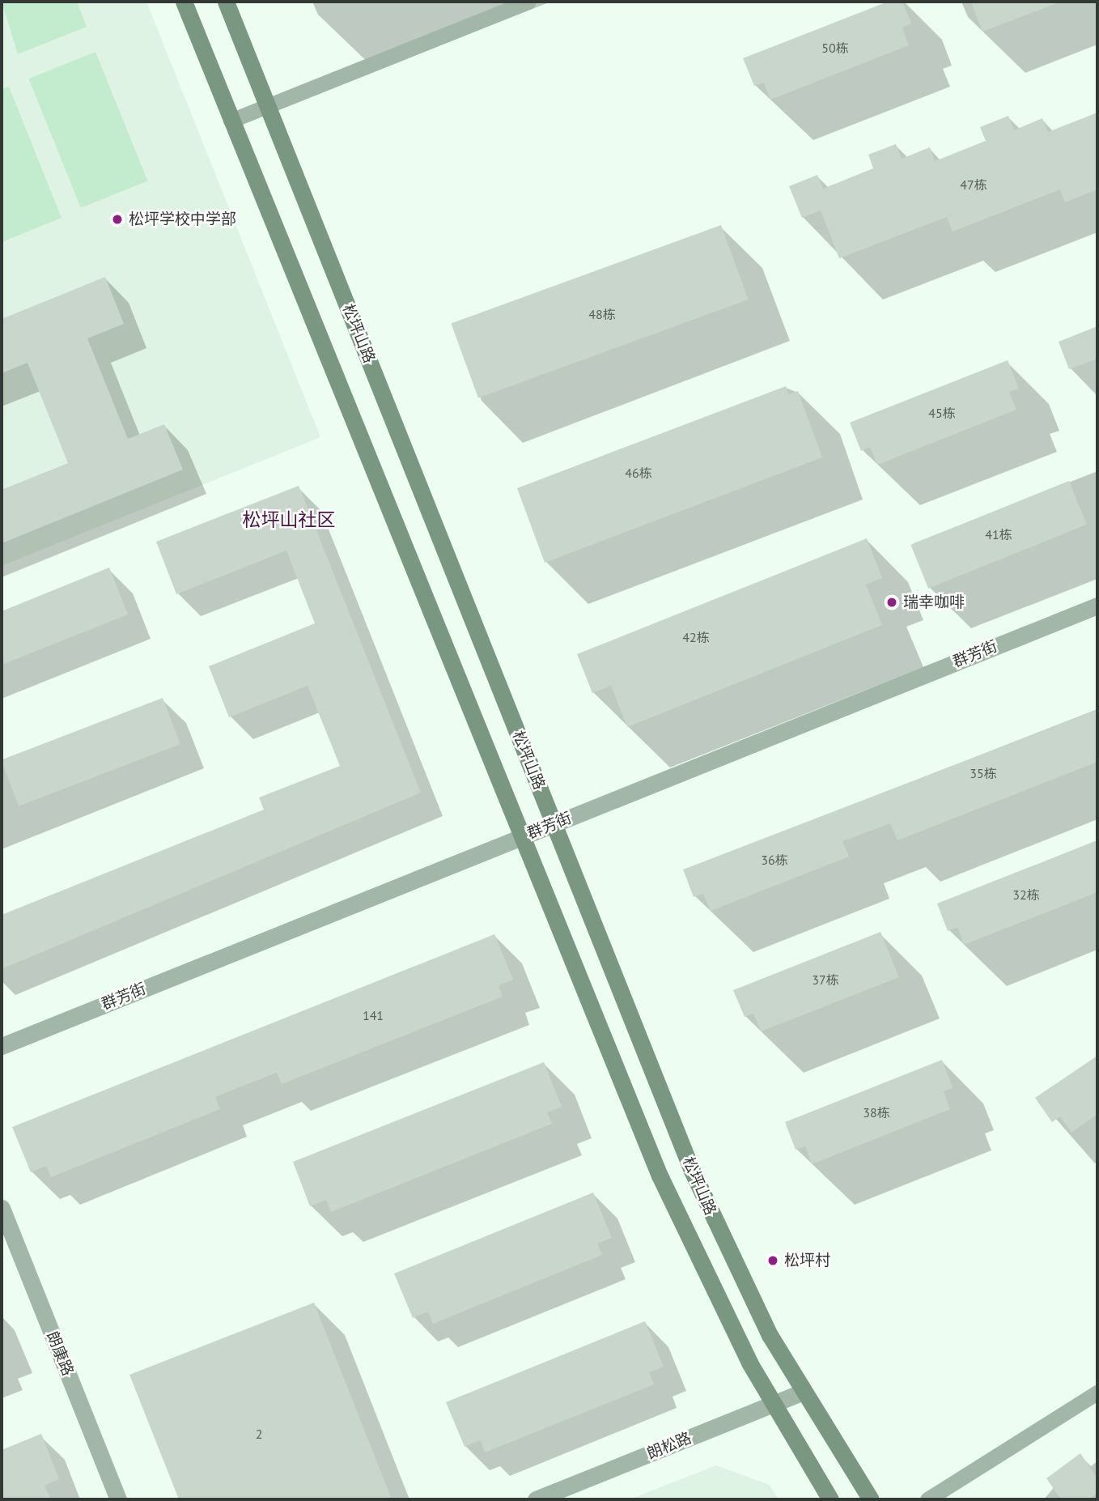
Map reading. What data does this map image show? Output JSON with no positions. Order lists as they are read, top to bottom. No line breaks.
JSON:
{"streets":{"street":["松坪山路","群芳街","朗康路","朗松路"]},"crossings":[["松坪山路","群芳街"],["松坪山路","朗松路"]],"districts":["松坪山社区"],"places":["松坪学校中学部","瑞幸咖啡","松坪村"],"house_numbers":["50栋","47栋","48栋","45栋","46栋","41栋","42栋","35栋","36栋","32栋","37栋","141","38栋","2"]}
